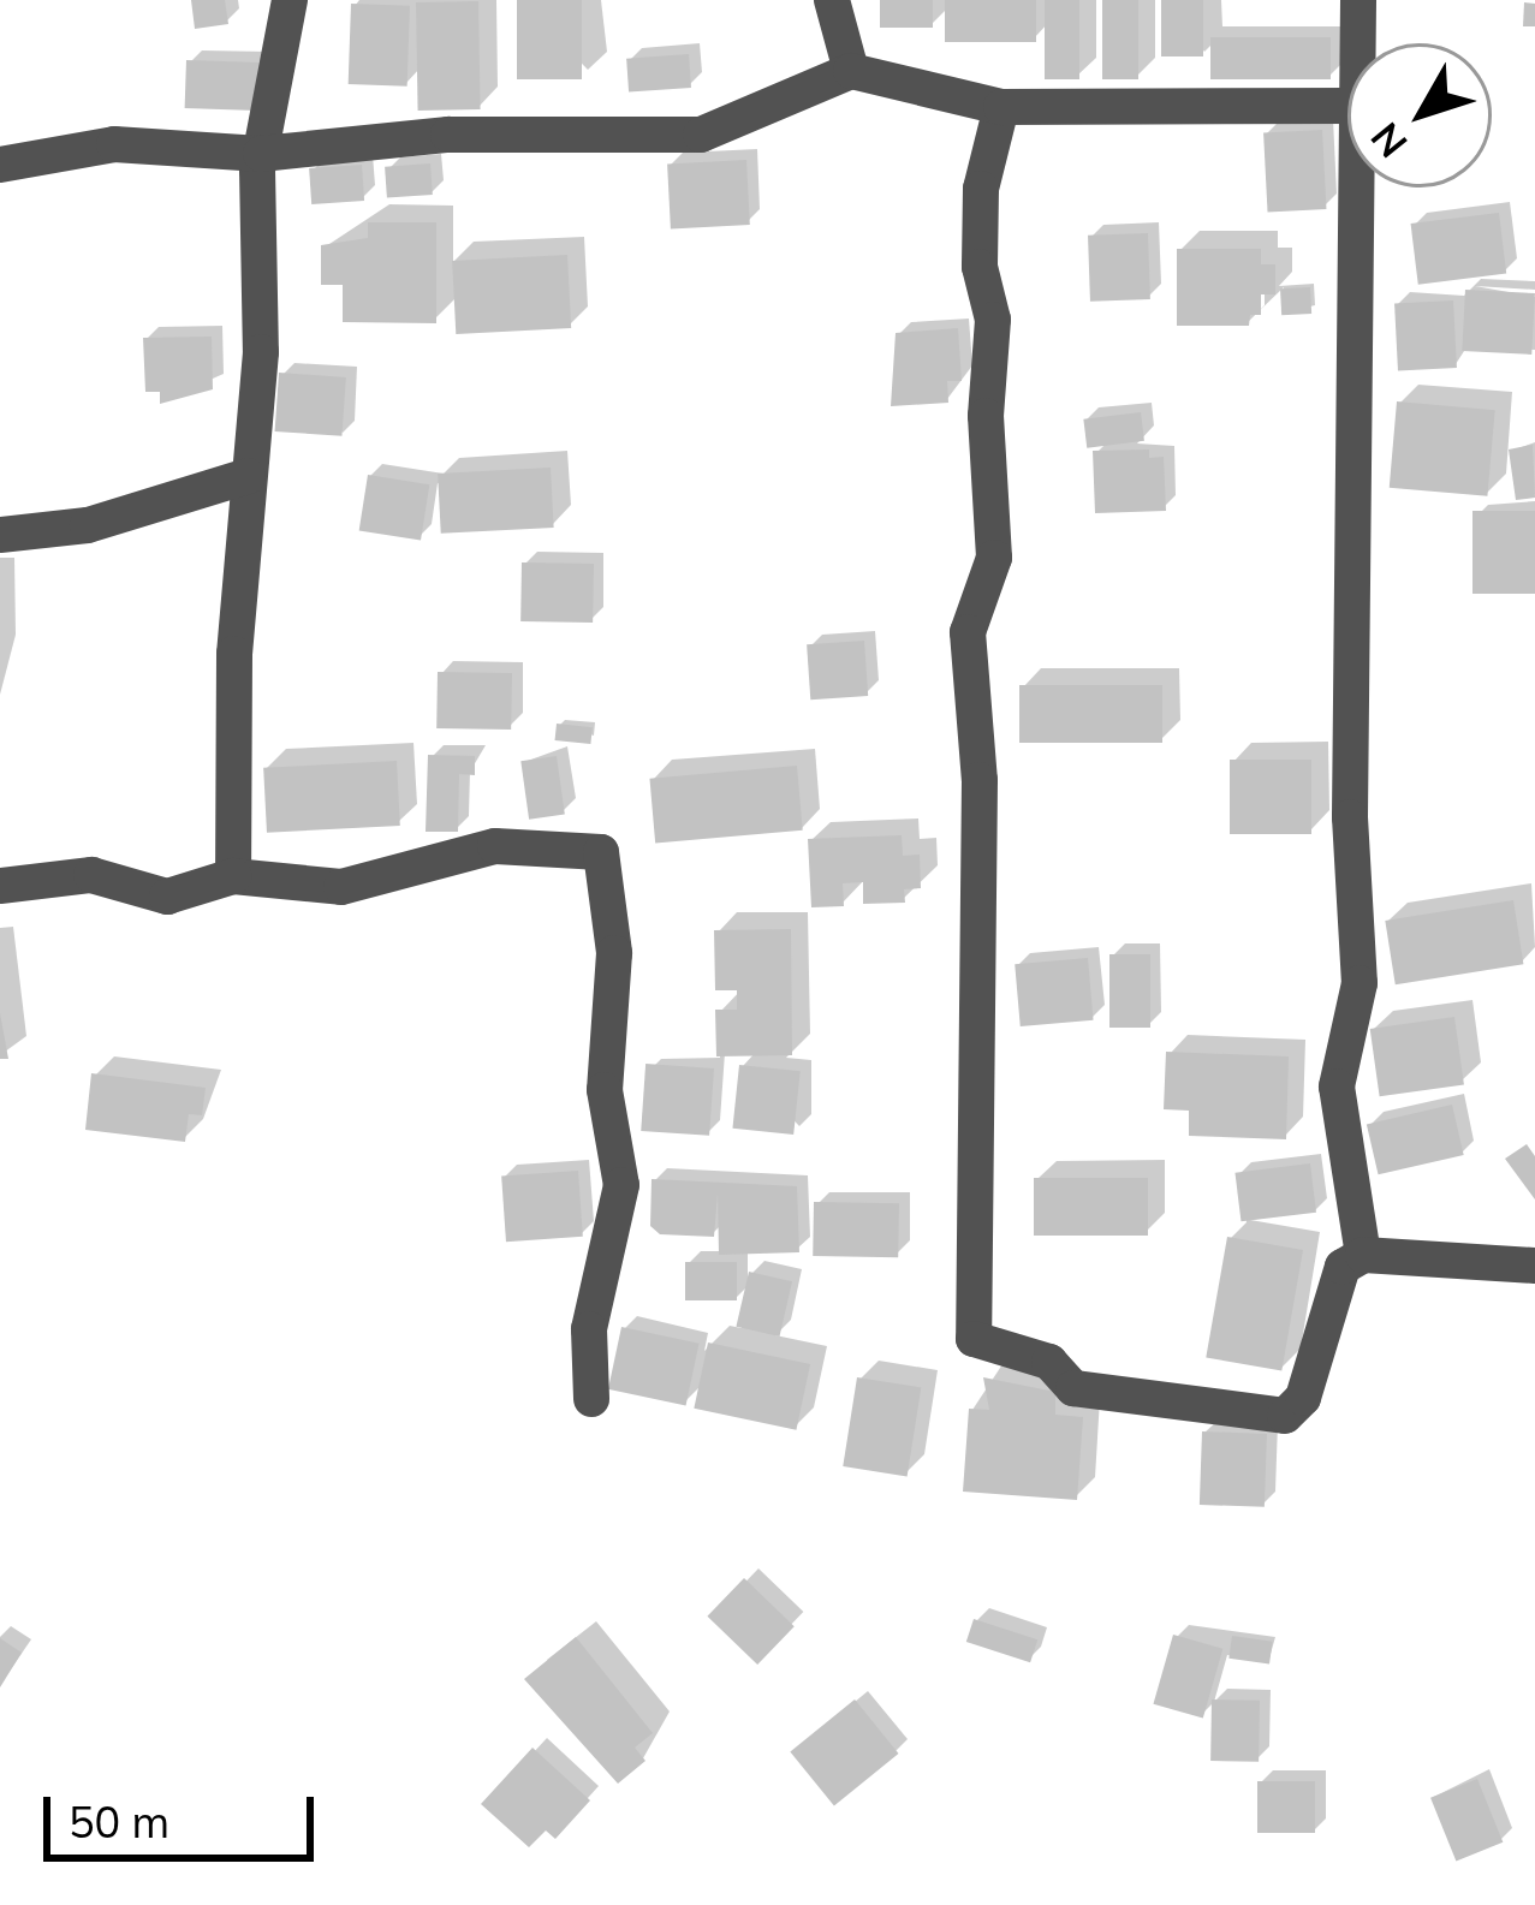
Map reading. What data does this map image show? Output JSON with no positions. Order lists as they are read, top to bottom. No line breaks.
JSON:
{"scale_bar":"50 m","north":"bottom left"}
